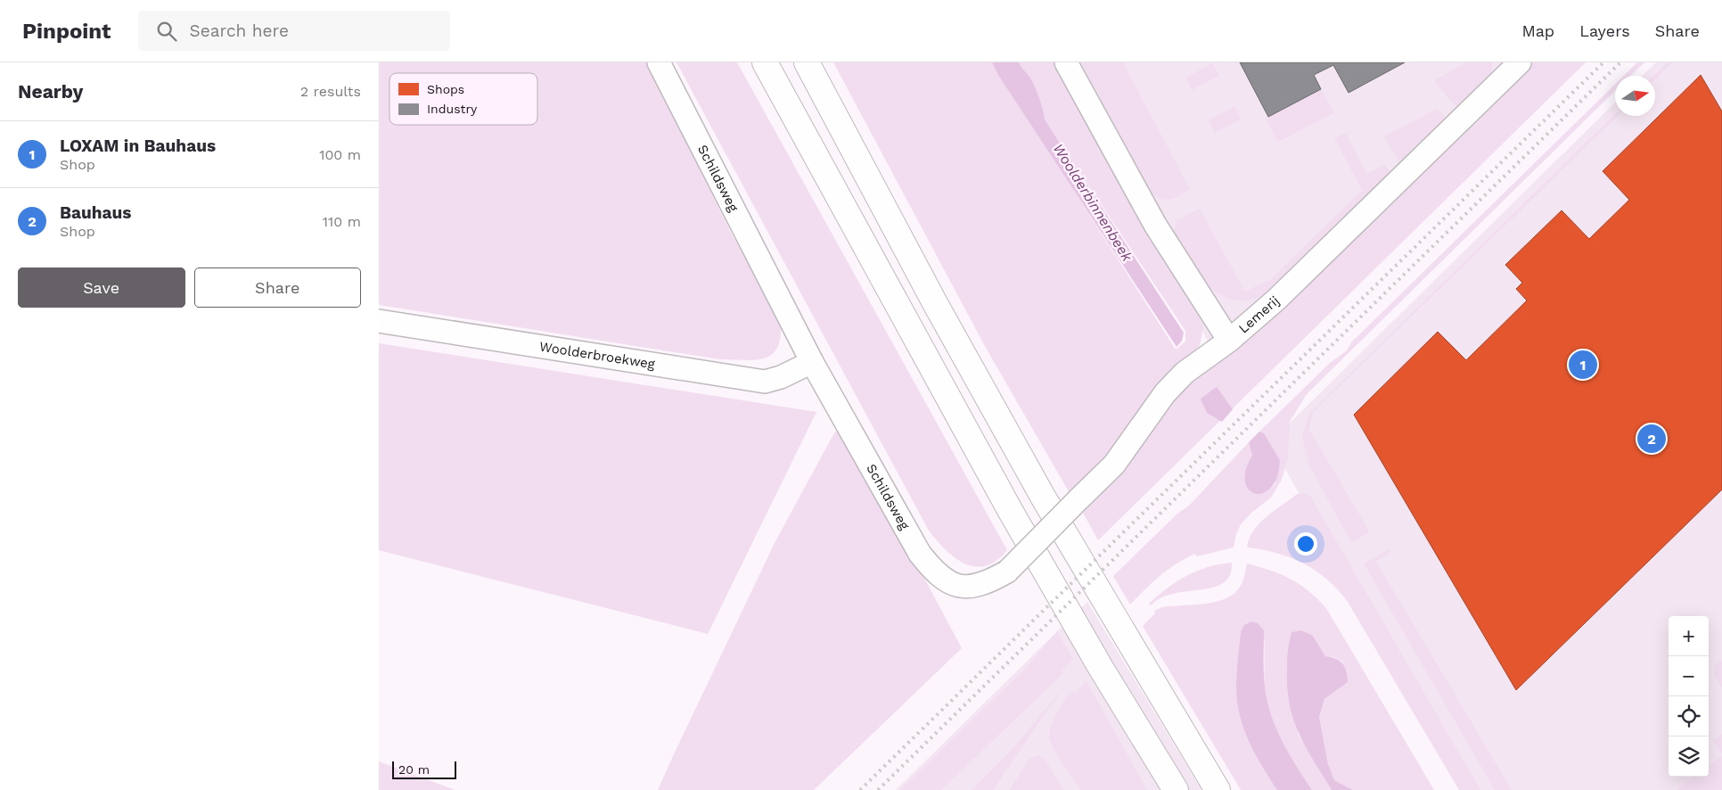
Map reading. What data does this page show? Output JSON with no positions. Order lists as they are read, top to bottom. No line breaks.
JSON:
{"streets":{"street":["Schildsweg","Lemerij","Woolderbroekweg"]},"crossings":[["Schildsweg","Lemerij"],["Schildsweg","Woolderbroekweg"]],"water":["Woolderbinnenbeek"],"legend":["Shops","Industry"],"scale_bar":"20 m","north":"right","page":{"header":"Pinpoint","search":"Search here","nav":["Map","Layers","Share"],"heading":["Nearby","2 results"],"list":[{"mark":"1","name":"LOXAM in Bauhaus","note":"Shop","value":"100 m"},{"mark":"2","name":"Bauhaus","note":"Shop","value":"110 m"}],"buttons":["Save","Share"],"pins":["1","2"],"map_buttons":["+","−"],"scale":"20 m"}}
